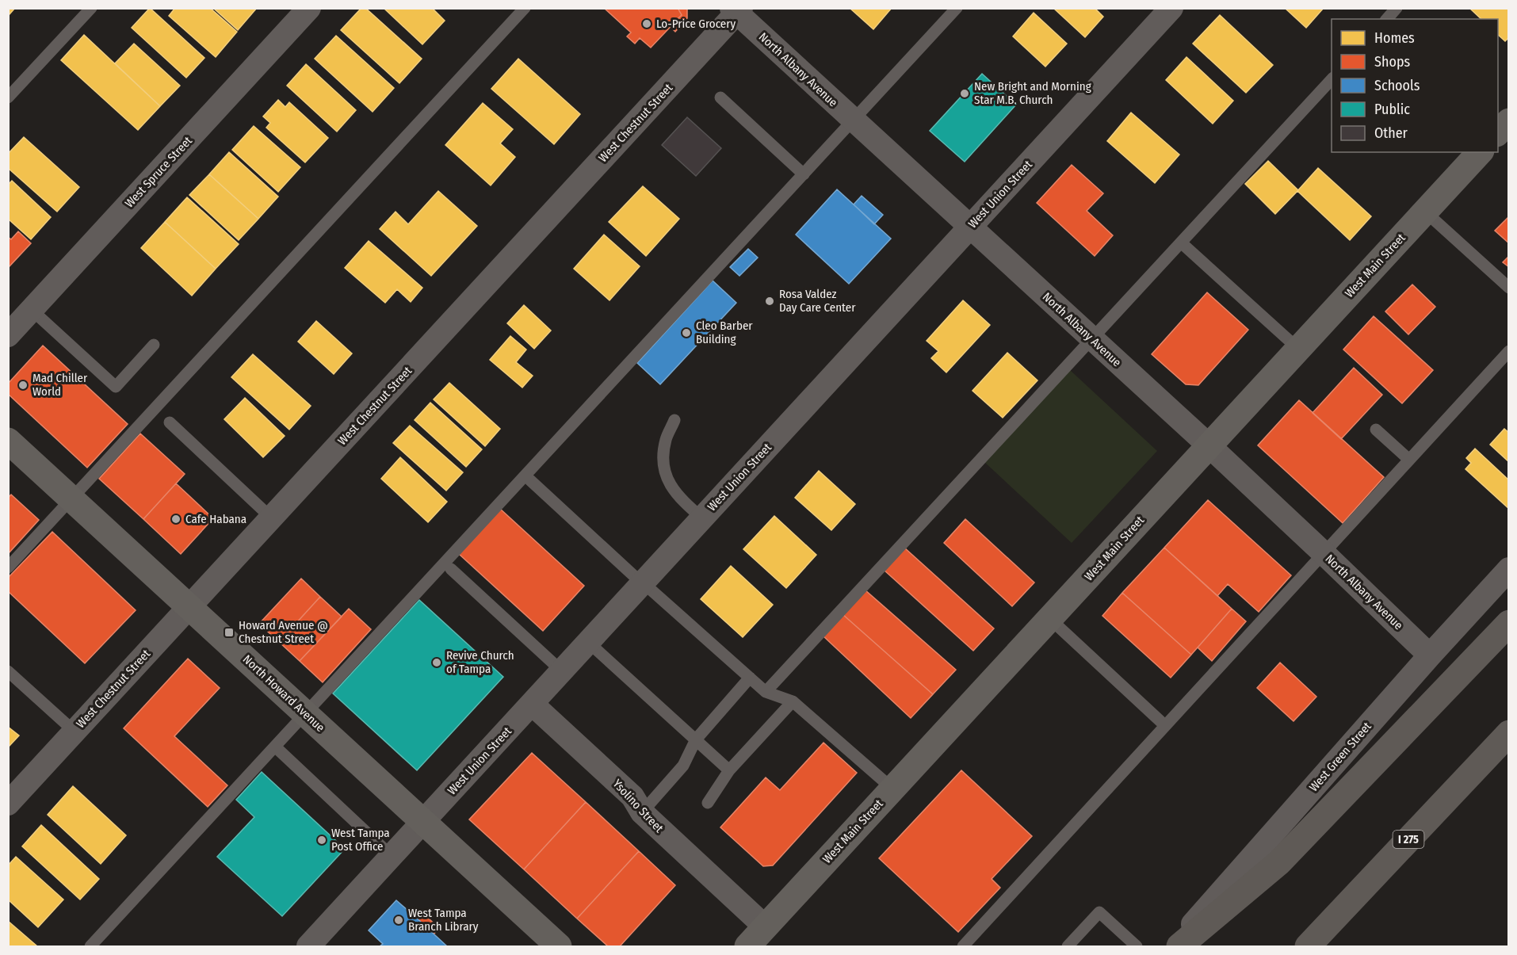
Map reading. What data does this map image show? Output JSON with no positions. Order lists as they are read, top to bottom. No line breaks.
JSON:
{"streets":{"highway":["I 275"],"street":["North Albany Avenue","West Chestnut Street","West Spruce Street","West Union Street","West Main Street","North Howard Avenue","West Green Street","Ysolino Street"]},"crossings":[["North Albany Avenue","West Chestnut Street"],["North Albany Avenue","West Union Street"],["North Albany Avenue","West Main Street"],["North Albany Avenue","West Green Street"],["West Chestnut Street","North Howard Avenue"],["West Union Street","North Howard Avenue"],["West Union Street","Ysolino Street"],["West Main Street","Ysolino Street"]],"places":{"other":["Lo-Price Grocery","New Bright and Morning Star M.B. Church","Rosa Valdez Day Care Center","Cleo Barber Building","Mad Chiller World","Cafe Habana","Revive Church of Tampa","West Tampa Post Office","West Tampa Branch Library"],"transit":["Howard Avenue @ Chestnut Street"]},"legend":["Homes","Shops","Schools","Public","Other"]}
